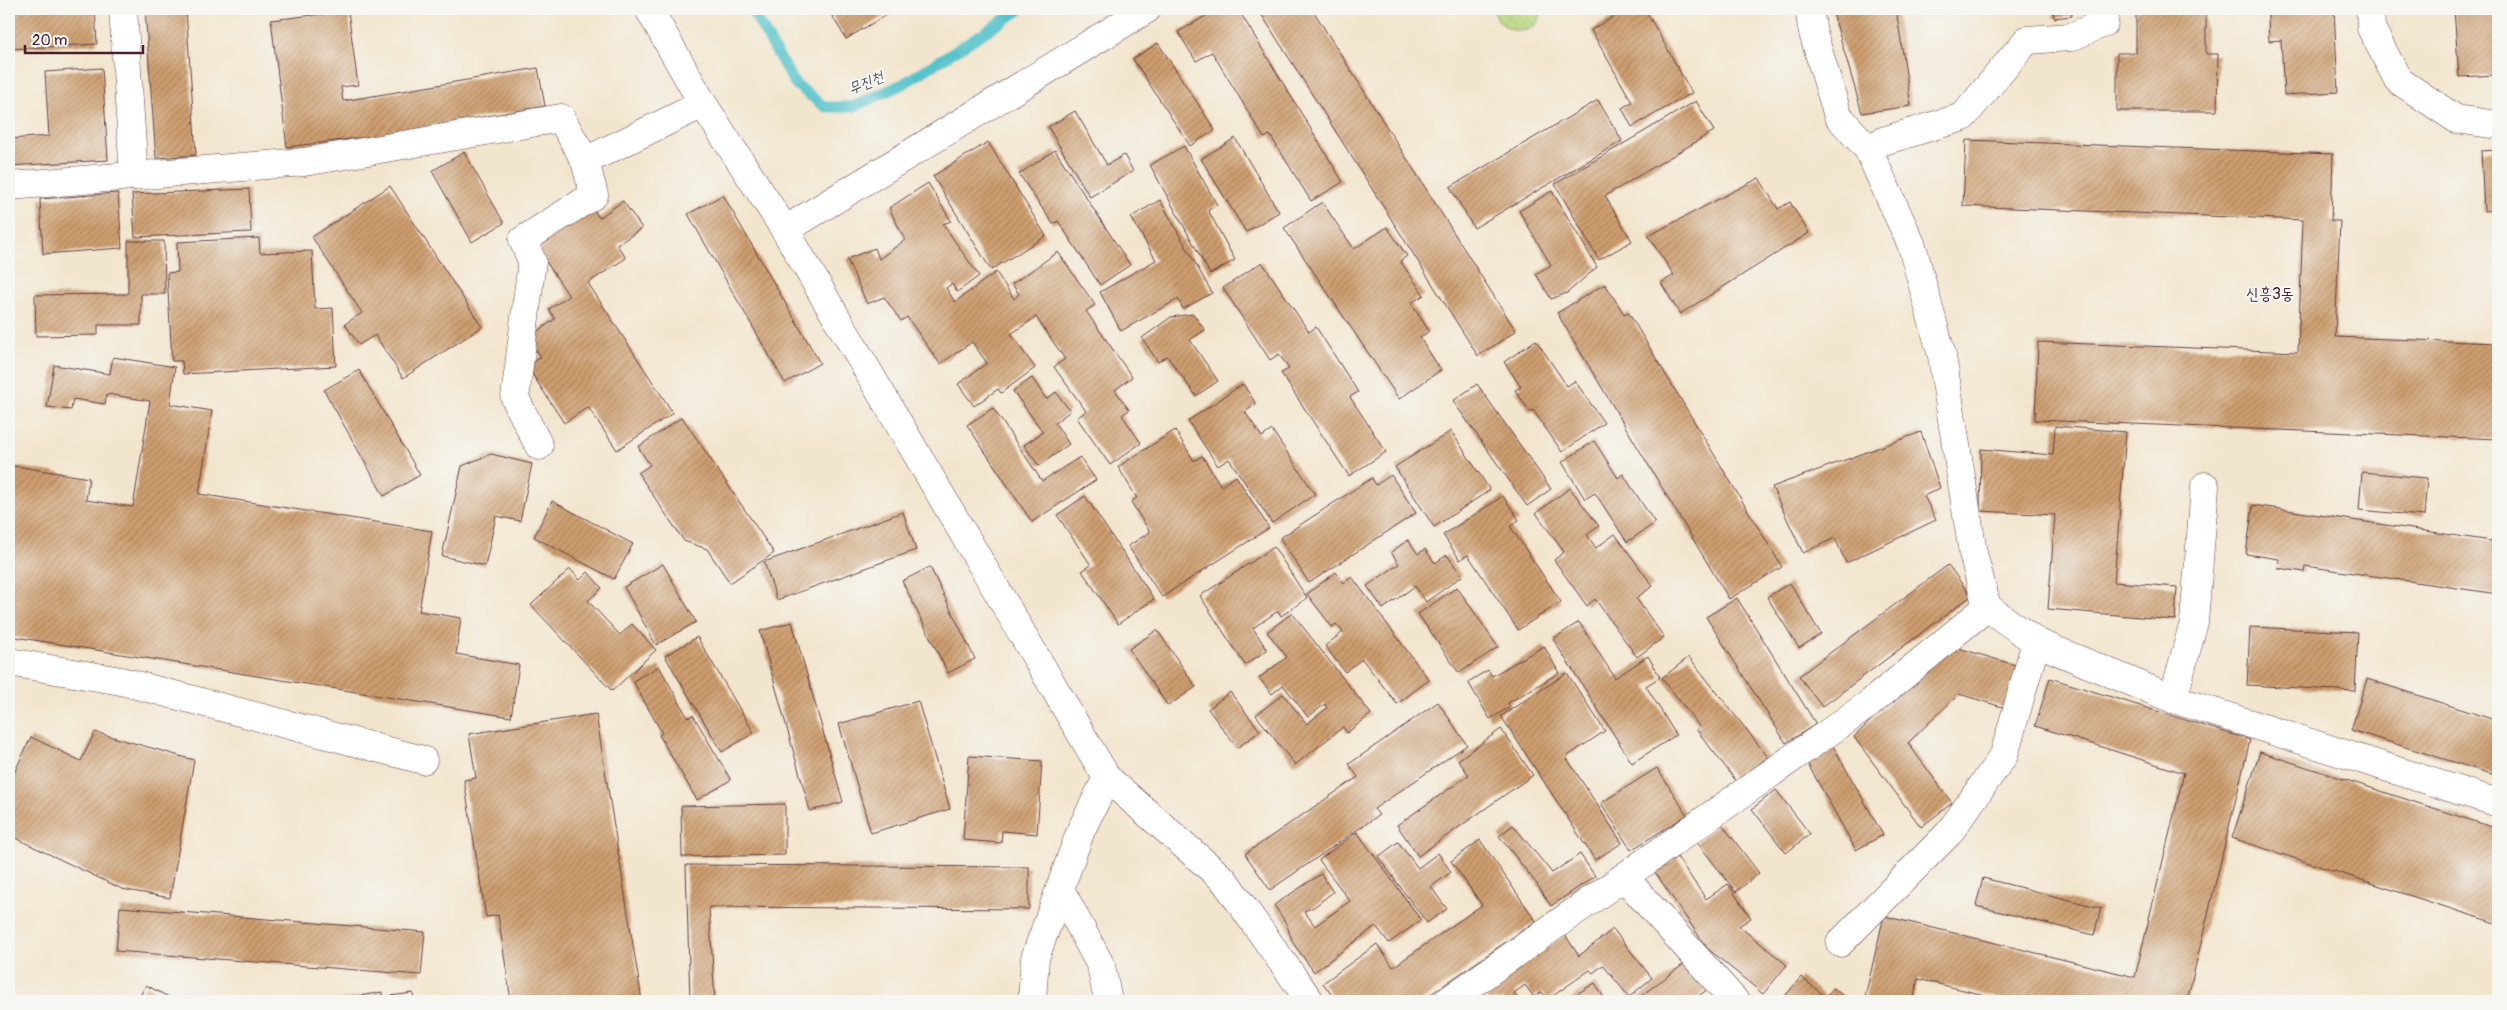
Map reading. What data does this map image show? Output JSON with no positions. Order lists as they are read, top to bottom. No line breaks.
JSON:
{"districts":["신흥3동"],"water":["무진천"],"scale_bar":"20 m"}
